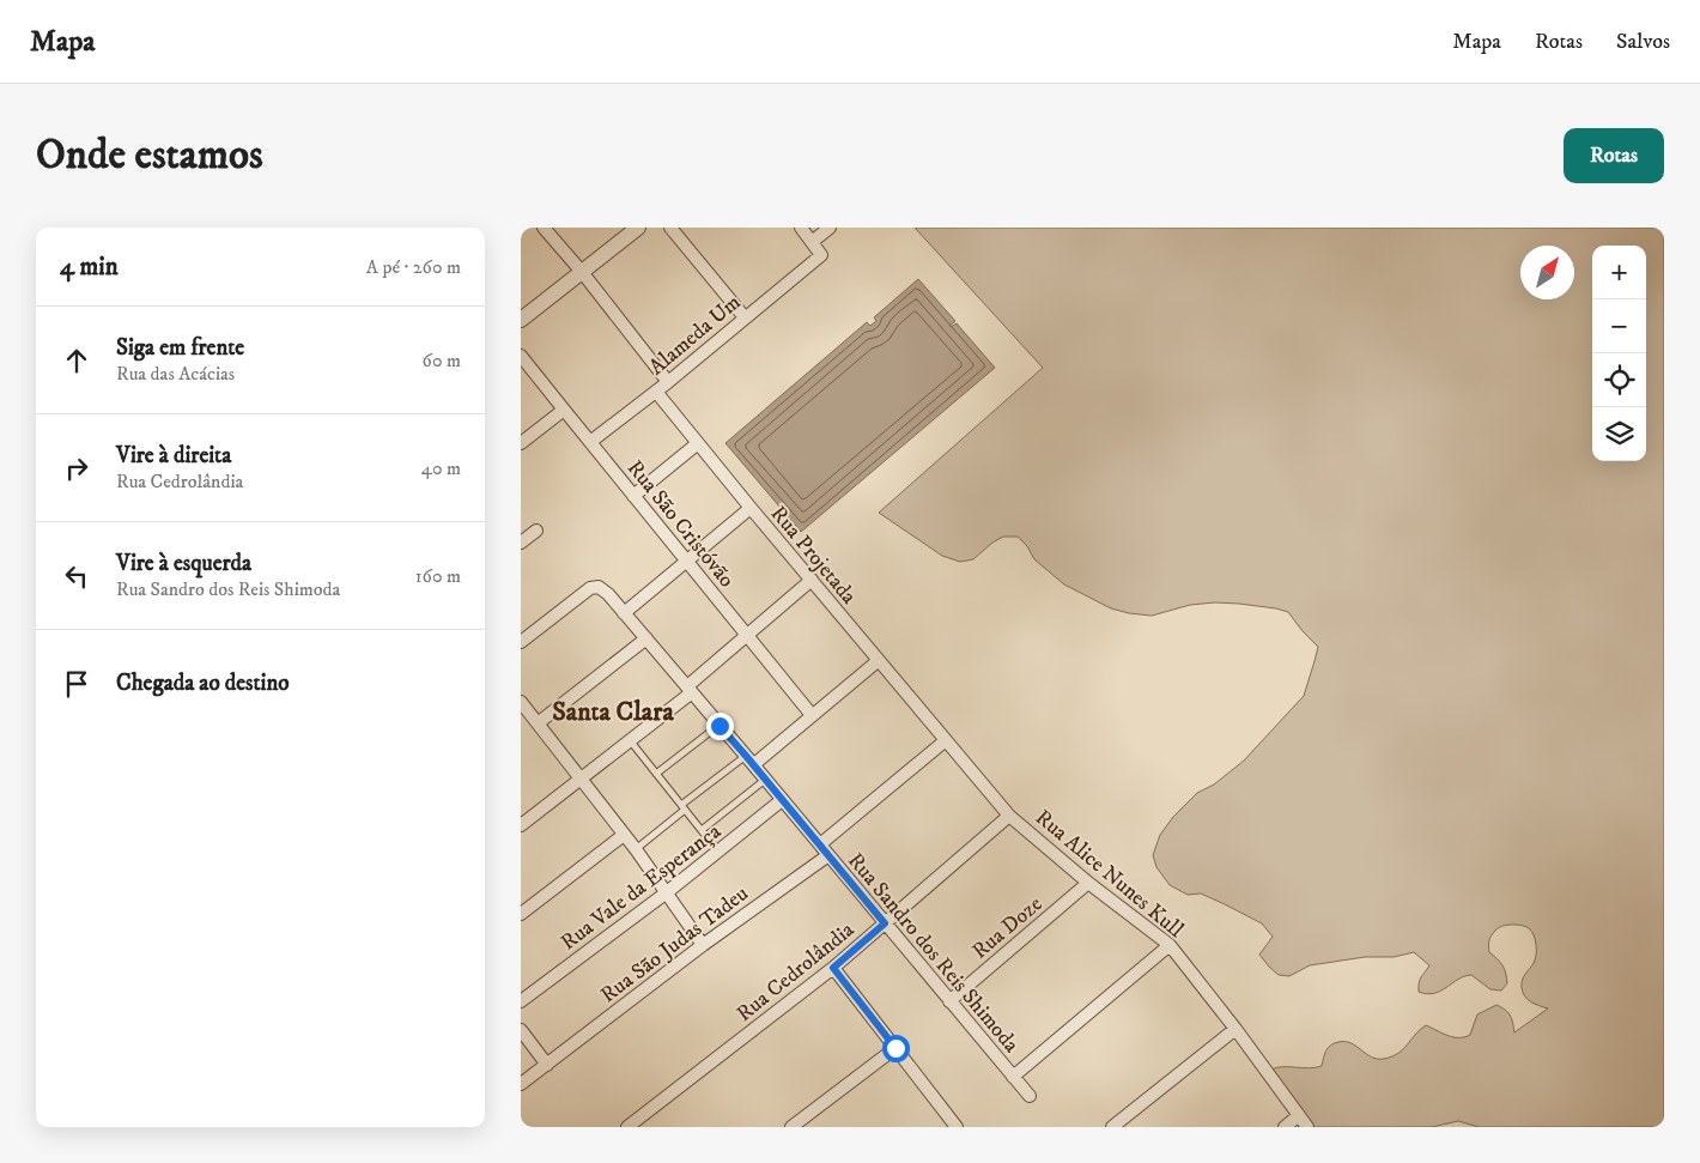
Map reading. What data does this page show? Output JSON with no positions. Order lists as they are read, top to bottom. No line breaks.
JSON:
{"streets":{"street":["Alameda Um","Rua São Cristóvão","Rua Projetada","Rua Alice Nunes Kull","Rua Vale da Esperança","Rua Doze","Rua São Judas Tadeu","Rua Sandro dos Reis Shimoda","Rua Cedrolândia"]},"crossings":[["Alameda Um","Rua São Cristóvão"],["Alameda Um","Rua Projetada"],["Rua Projetada","Rua Alice Nunes Kull"],["Rua Alice Nunes Kull","Rua Doze"],["Rua Alice Nunes Kull","Rua Cedrolândia"],["Rua Vale da Esperança","Rua Sandro dos Reis Shimoda"],["Rua Doze","Rua Sandro dos Reis Shimoda"],["Rua São Judas Tadeu","Rua Sandro dos Reis Shimoda"],["Rua Sandro dos Reis Shimoda","Rua Cedrolândia"]],"districts":["Santa Clara"],"north":"top right","page":{"header":"Mapa","nav":["Mapa","Rotas","Salvos"],"buttons":"Rotas","title":"Onde estamos","heading":["4 min","A pé · 260 m"],"map_buttons":["+","−"],"list":[["Siga em frente","Rua das Acácias","60 m"],["Vire à direita","Rua Cedrolândia","40 m"],["Vire à esquerda","Rua Sandro dos Reis Shimoda","160 m"],"Chegada ao destino"]}}
